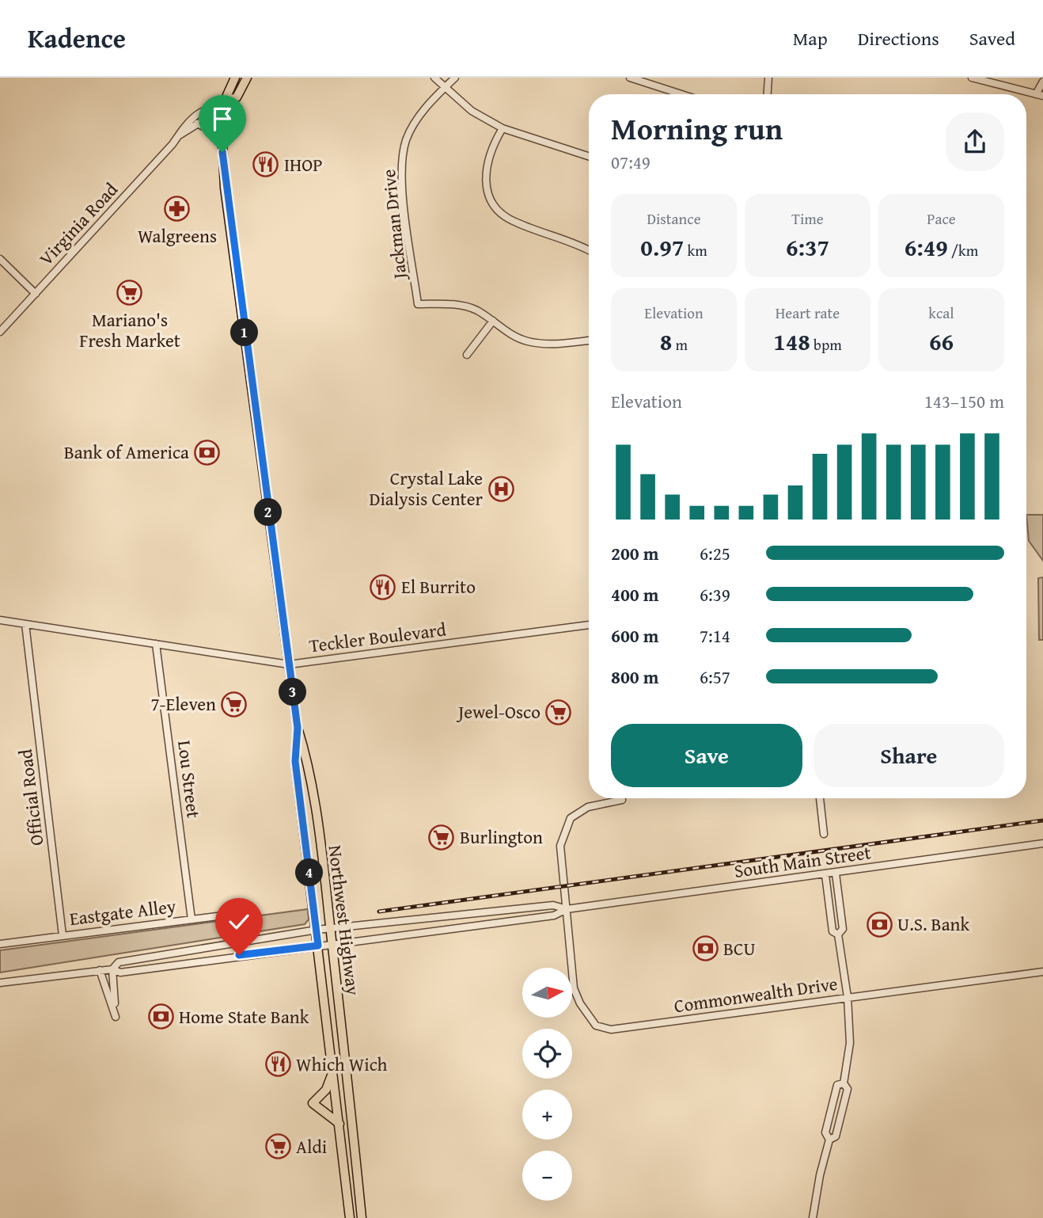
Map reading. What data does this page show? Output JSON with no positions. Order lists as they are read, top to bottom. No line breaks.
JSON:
{"streets":{"main road":["Northwest Highway"],"street":["Virginia Road","Jackman Drive","Teckler Boulevard","Lou Street","Official Road","South Main Street","Eastgate Alley","Commonwealth Drive"]},"crossings":[["Virginia Road","Northwest Highway"],["Teckler Boulevard","Lou Street"],["Teckler Boulevard","Official Road"],["Teckler Boulevard","Northwest Highway"],["Lou Street","Eastgate Alley"],["Official Road","Eastgate Alley"],["South Main Street","Northwest Highway"],["South Main Street","Commonwealth Drive"]],"places":{"restaurant":["IHOP","El Burrito","Which Wich"],"pharmacy":["Walgreens"],"supermarket":["Mariano's Fresh Market","7-Eleven","Jewel-Osco","Burlington","Aldi"],"bank":["Bank of America","U.S. Bank","BCU","Home State Bank"],"hospital":["Crystal Lake Dialysis Center"]},"north":"right","page":{"header":"Kadence","nav":["Map","Directions","Saved"],"heading":["Morning run","07:49"],"stats":[["Distance","0.97 km"],["Time","6:37"],["Pace","6:49 /km"],["Elevation","8 m"],["Heart rate","148 bpm"],["kcal","66"]],"pins":["1","2","3","4"],"chart":["Elevation","143–150 m"],"list":[{"name":"200 m","note":"6:25"},{"name":"400 m","note":"6:39"},{"name":"600 m","note":"7:14"},{"name":"800 m","note":"6:57"}],"buttons":["Save","Share"],"map_buttons":["+","−"]}}
